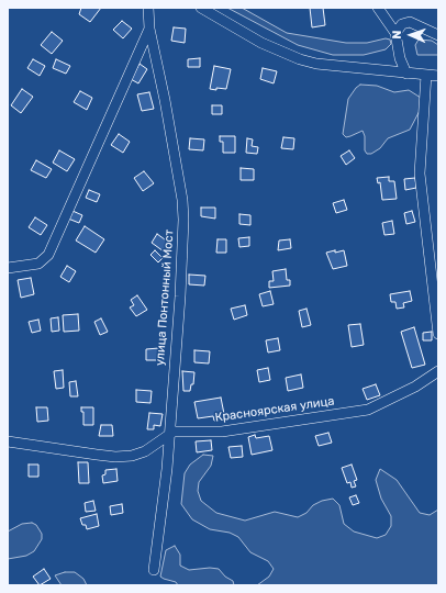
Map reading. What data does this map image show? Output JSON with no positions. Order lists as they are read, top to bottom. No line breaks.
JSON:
{"streets":{"street":["улица Понтонный Мост","Красноярская улица"]},"crossings":[["улица Понтонный Мост","Красноярская улица"]],"north":"left"}
